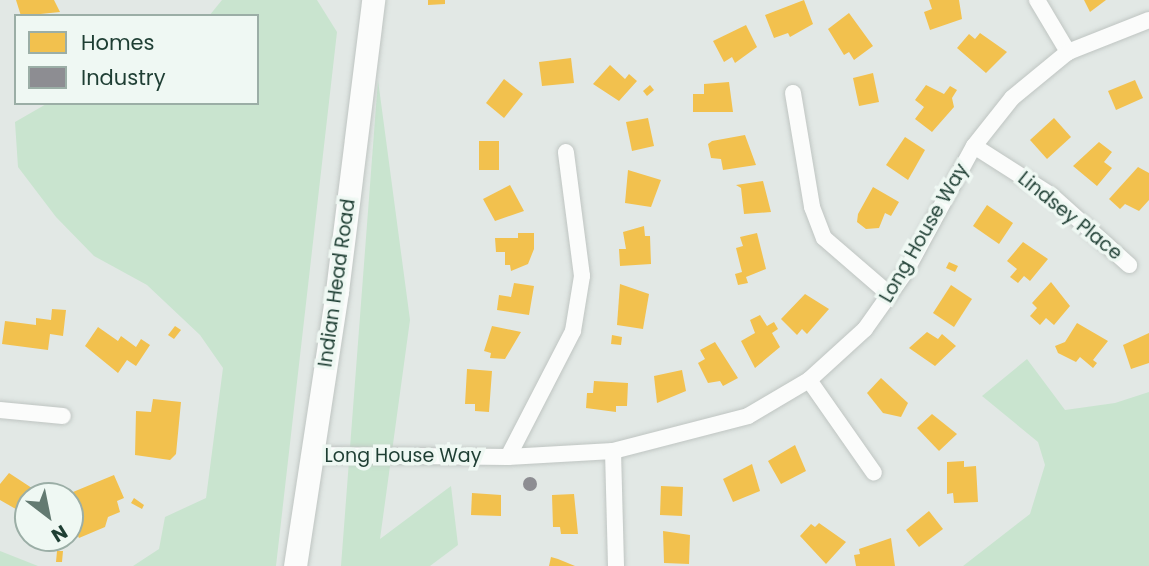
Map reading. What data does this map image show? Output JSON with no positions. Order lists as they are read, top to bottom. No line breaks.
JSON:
{"streets":{"main road":["Indian Head Road"],"street":["Lindsey Place","Long House Way"]},"crossings":[["Lindsey Place","Long House Way"],["Long House Way","Indian Head Road"]],"legend":["Homes","Industry"],"north":"bottom right"}
